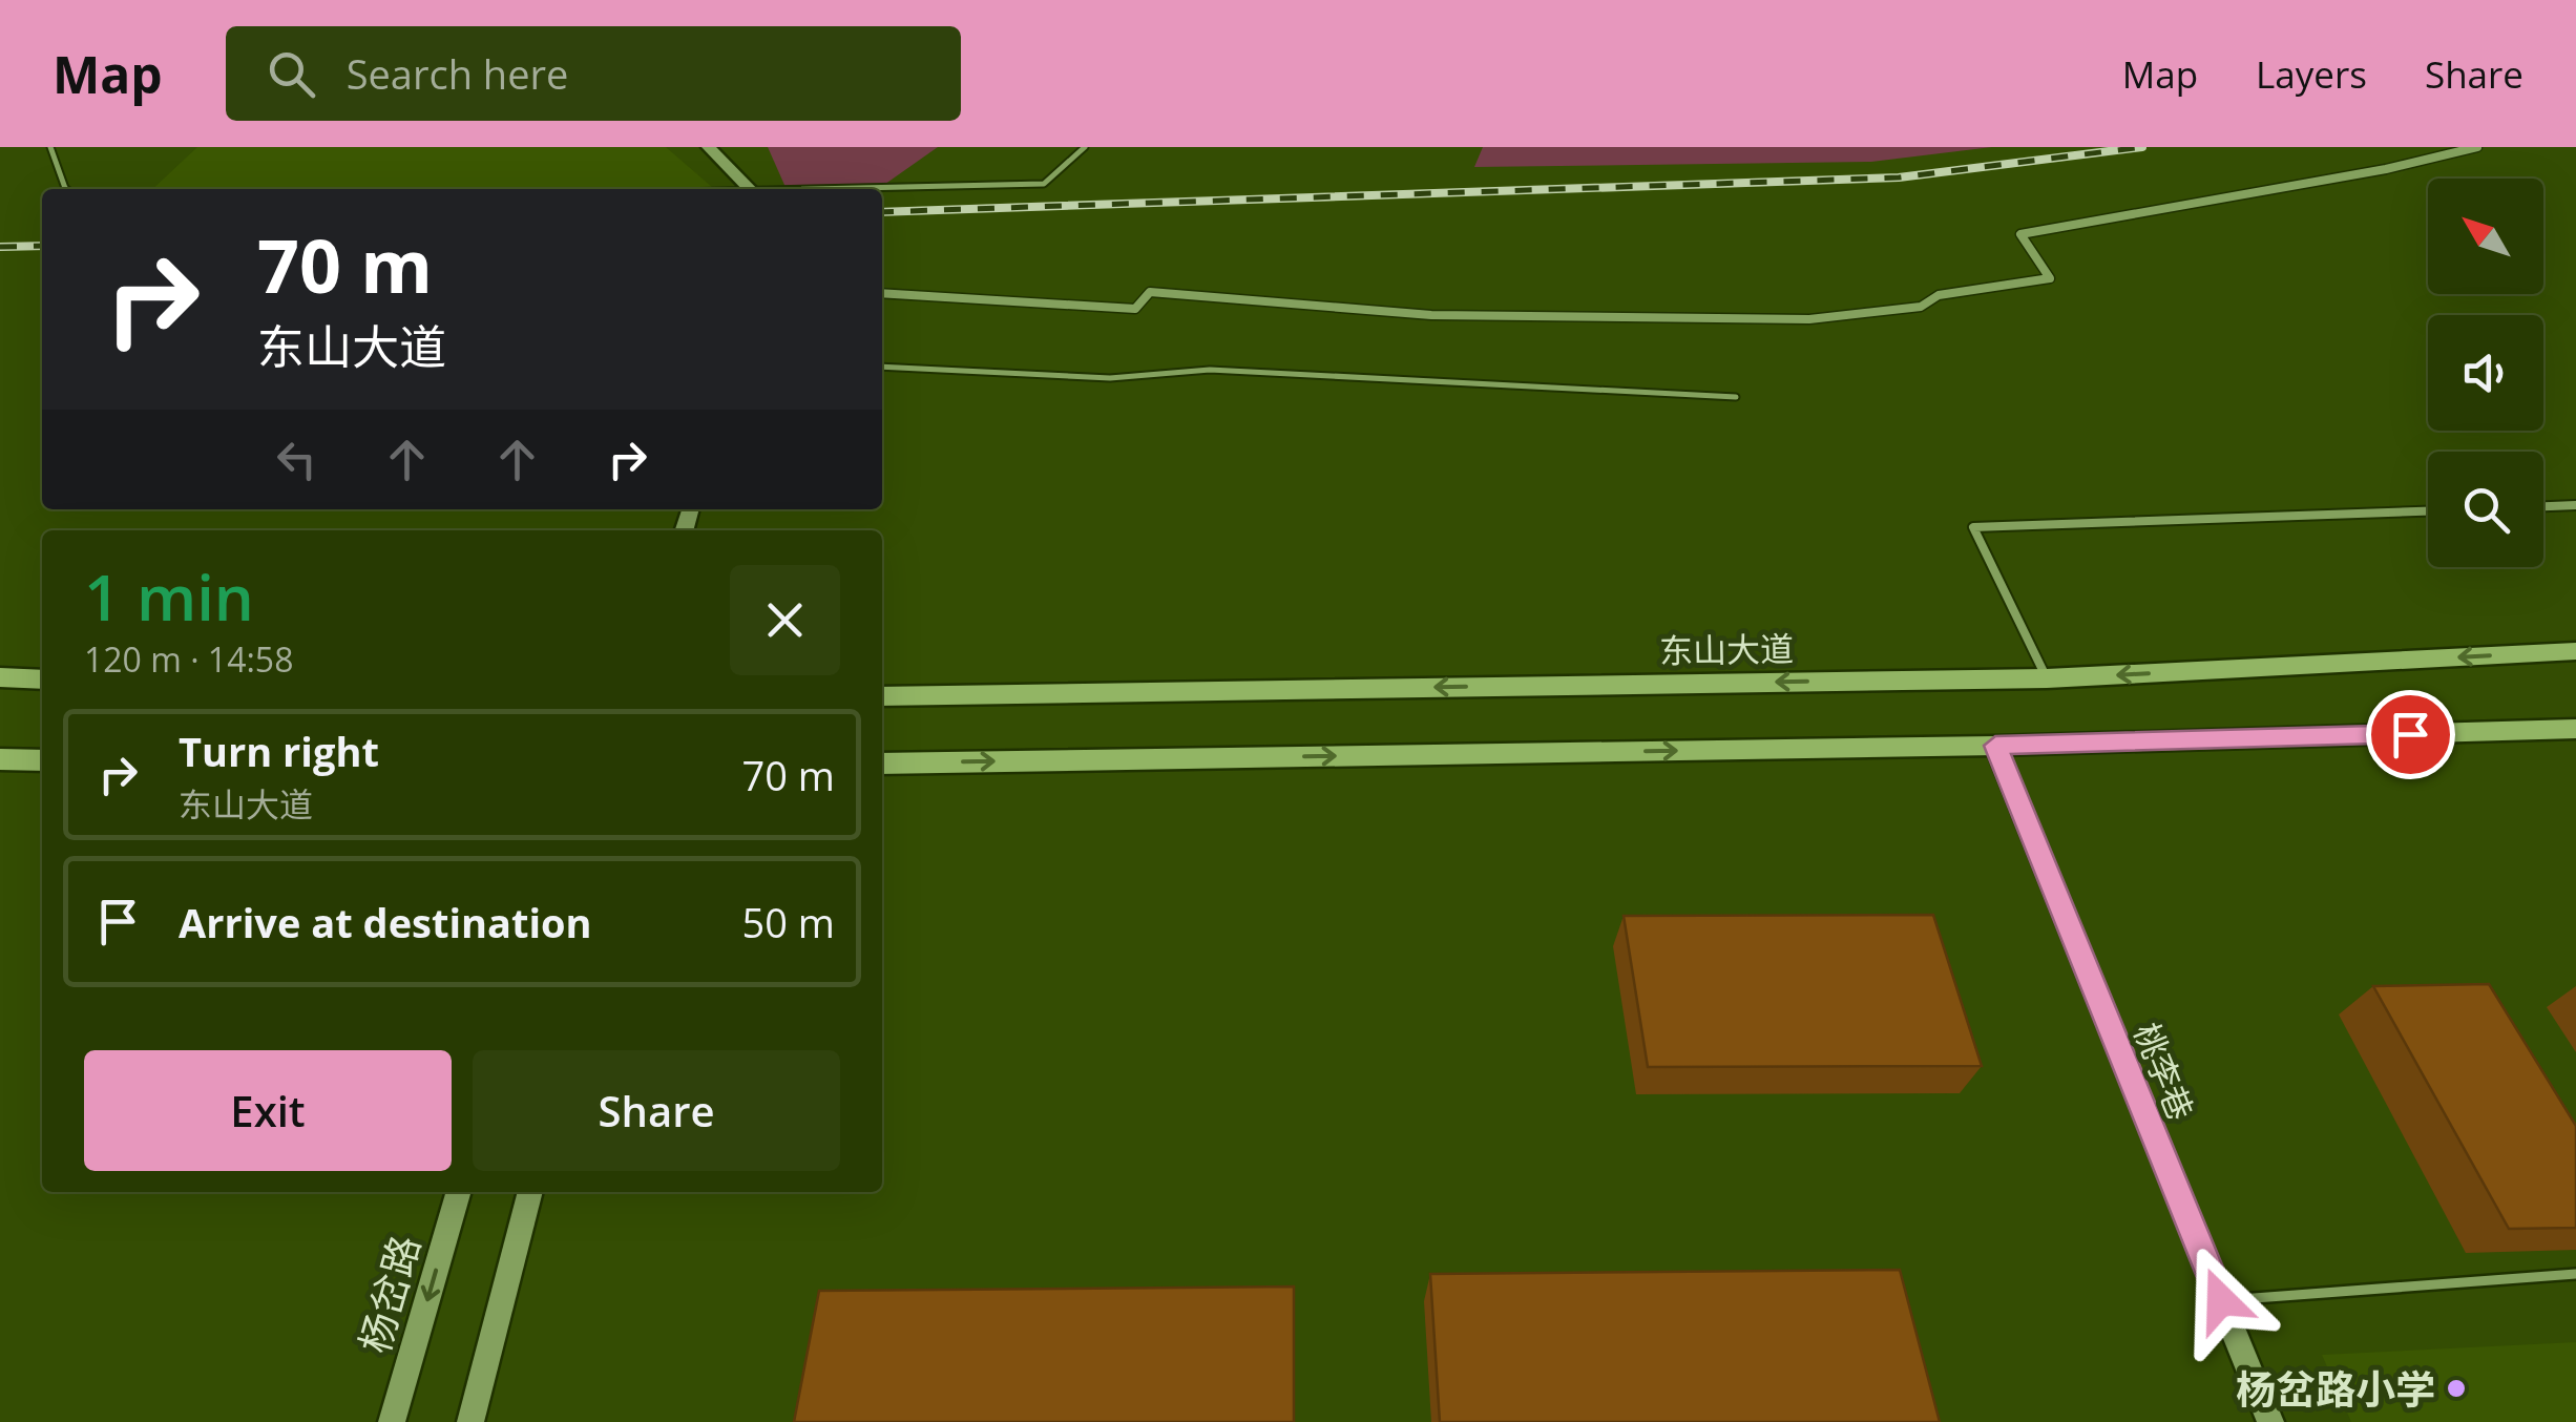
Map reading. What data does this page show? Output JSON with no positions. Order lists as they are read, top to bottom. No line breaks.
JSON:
{"streets":{"main road":["东山大道"],"street":["桃李巷","杨岔路"]},"places":["杨岔路小学"],"north":"top left","page":{"header":"Map","search":"Search here","nav":["Map","Layers","Share"],"turn":["70 m","东山大道"],"heading":["1 min","120 m · 14:58"],"list":[{"name":"Turn right","note":"东山大道","value":"70 m"},{"name":"Arrive at destination","value":"50 m"}],"buttons":["Exit","Share"]}}
